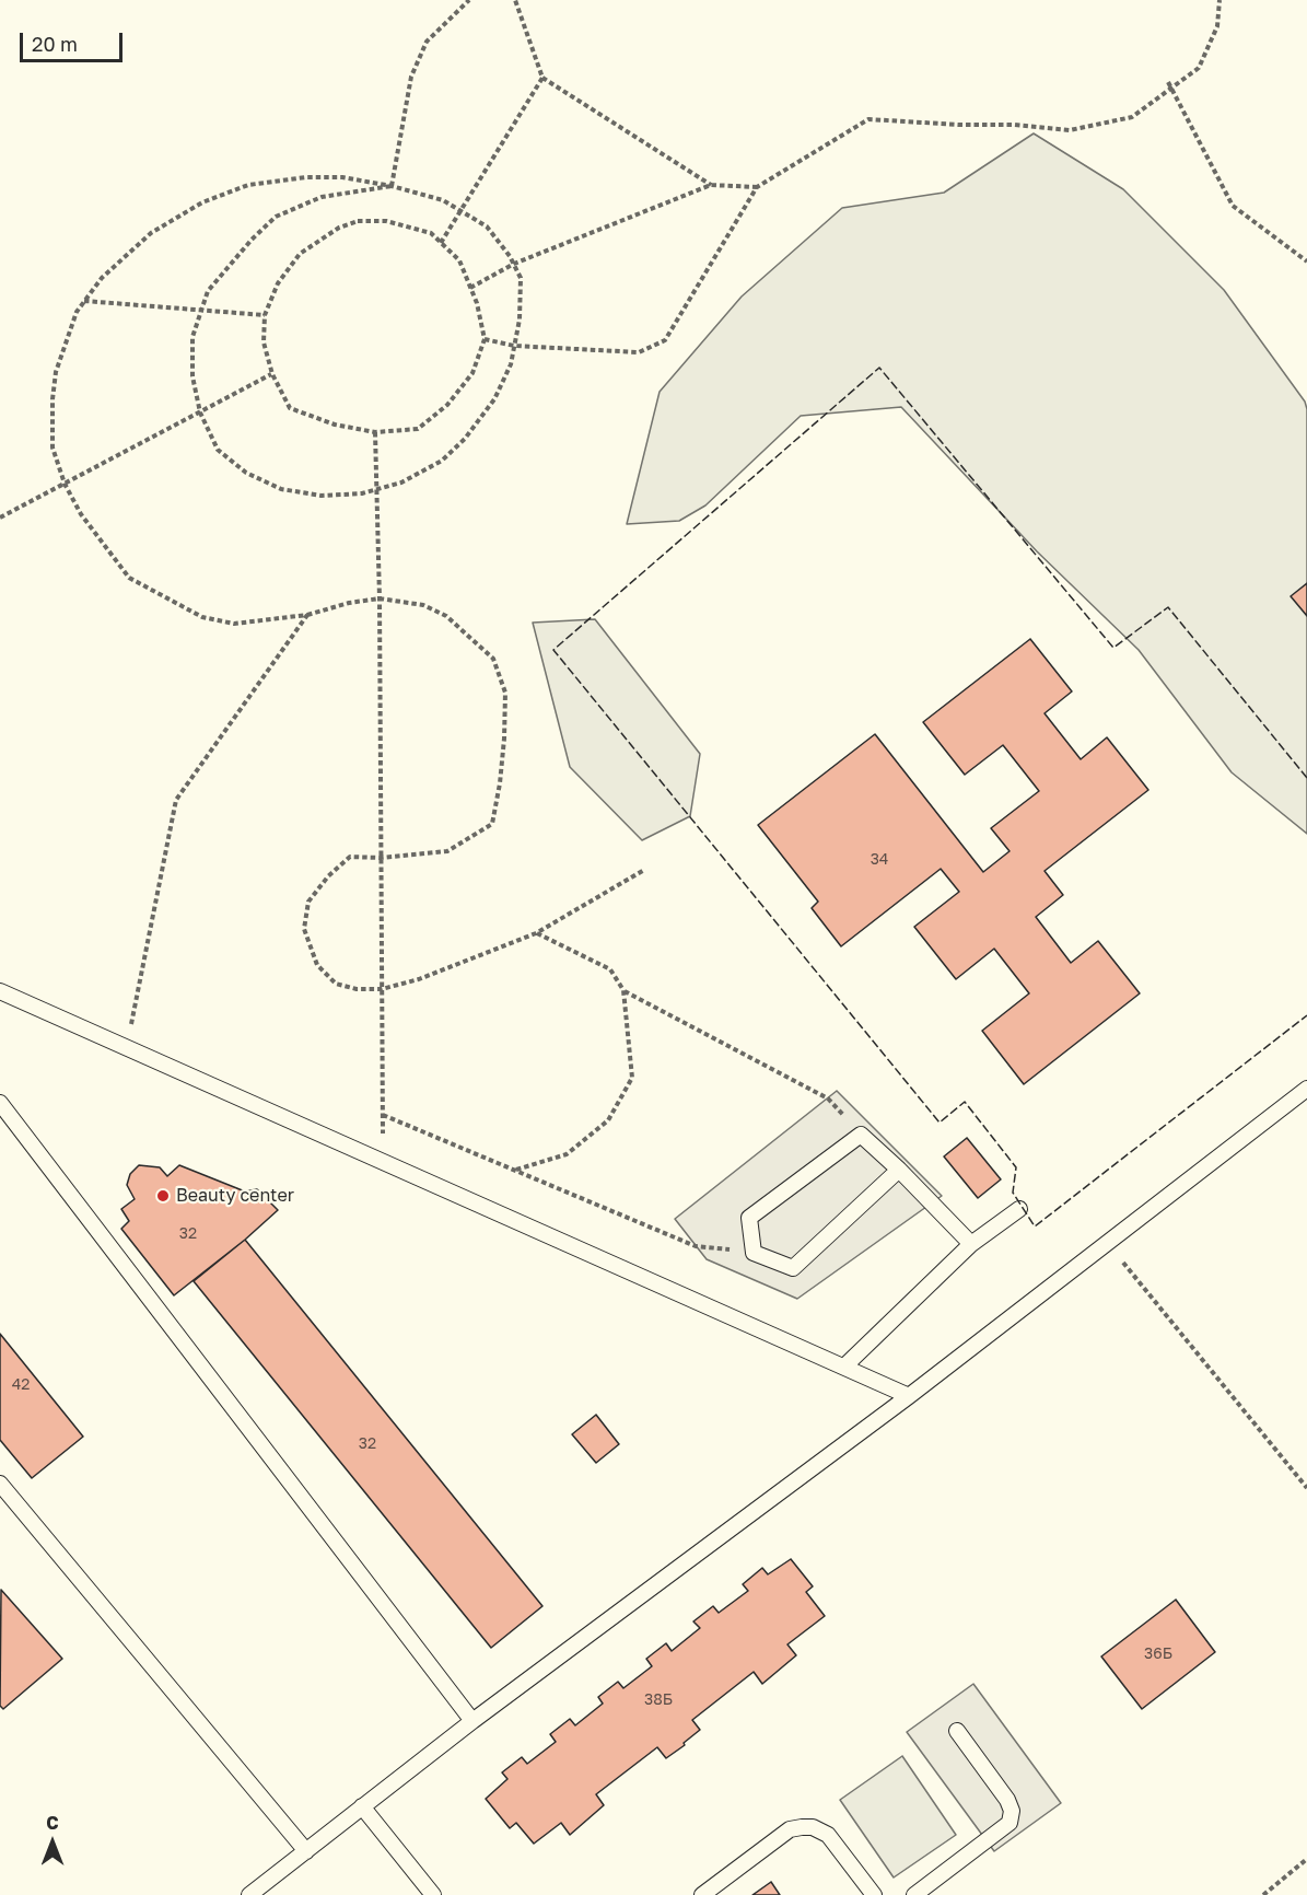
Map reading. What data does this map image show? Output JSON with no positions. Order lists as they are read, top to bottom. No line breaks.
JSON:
{"places":["Beauty center"],"house_numbers":["34","32","42","32","36Б","38Б"],"scale_bar":"20 m","north":"top"}
